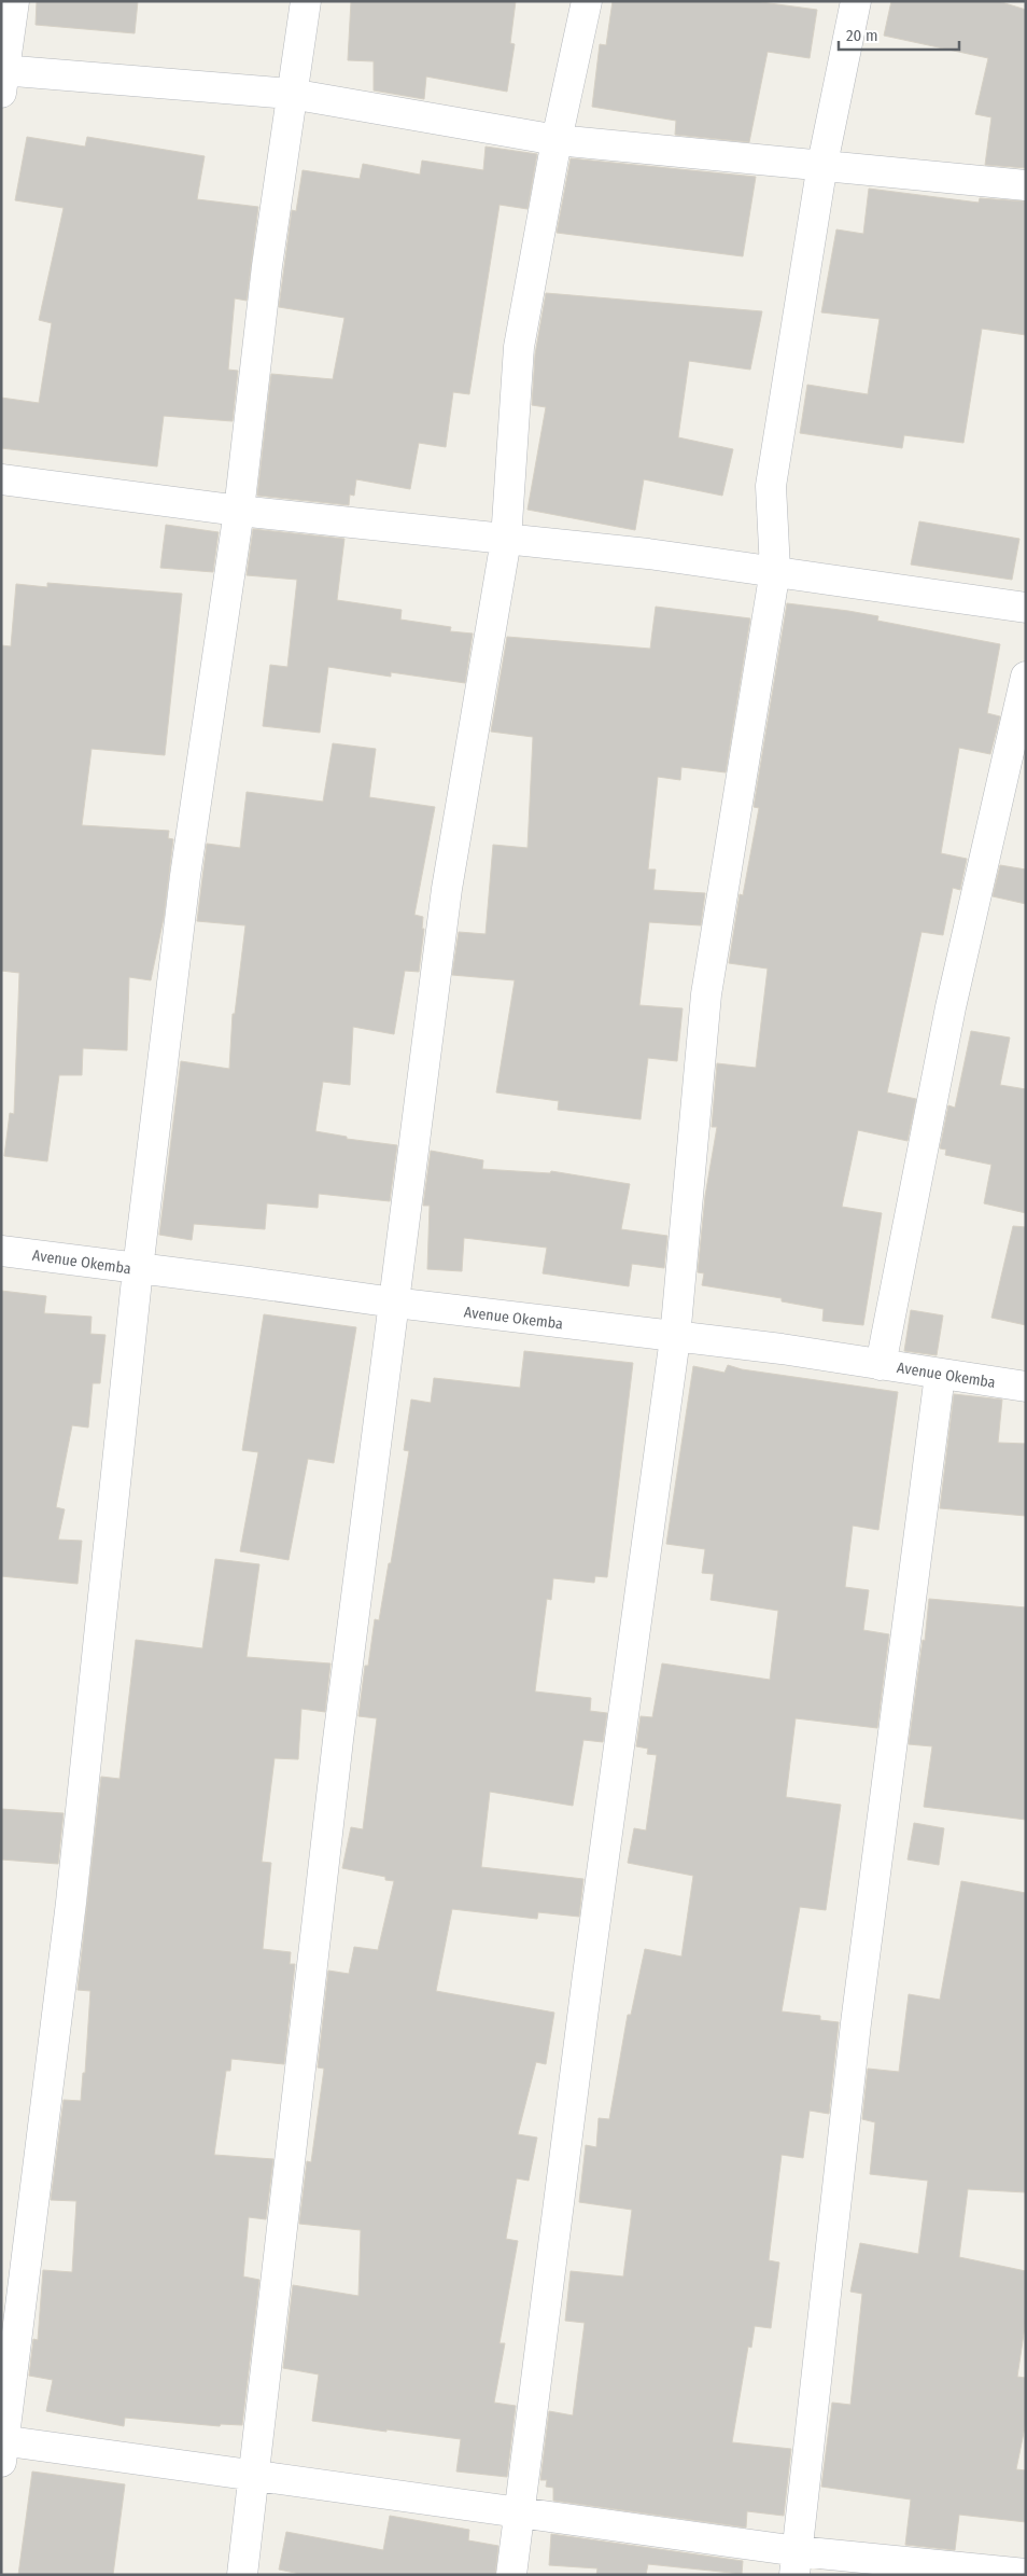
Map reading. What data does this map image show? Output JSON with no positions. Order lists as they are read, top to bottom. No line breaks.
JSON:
{"streets":{"street":["Avenue Okemba"]},"scale_bar":"20 m"}
